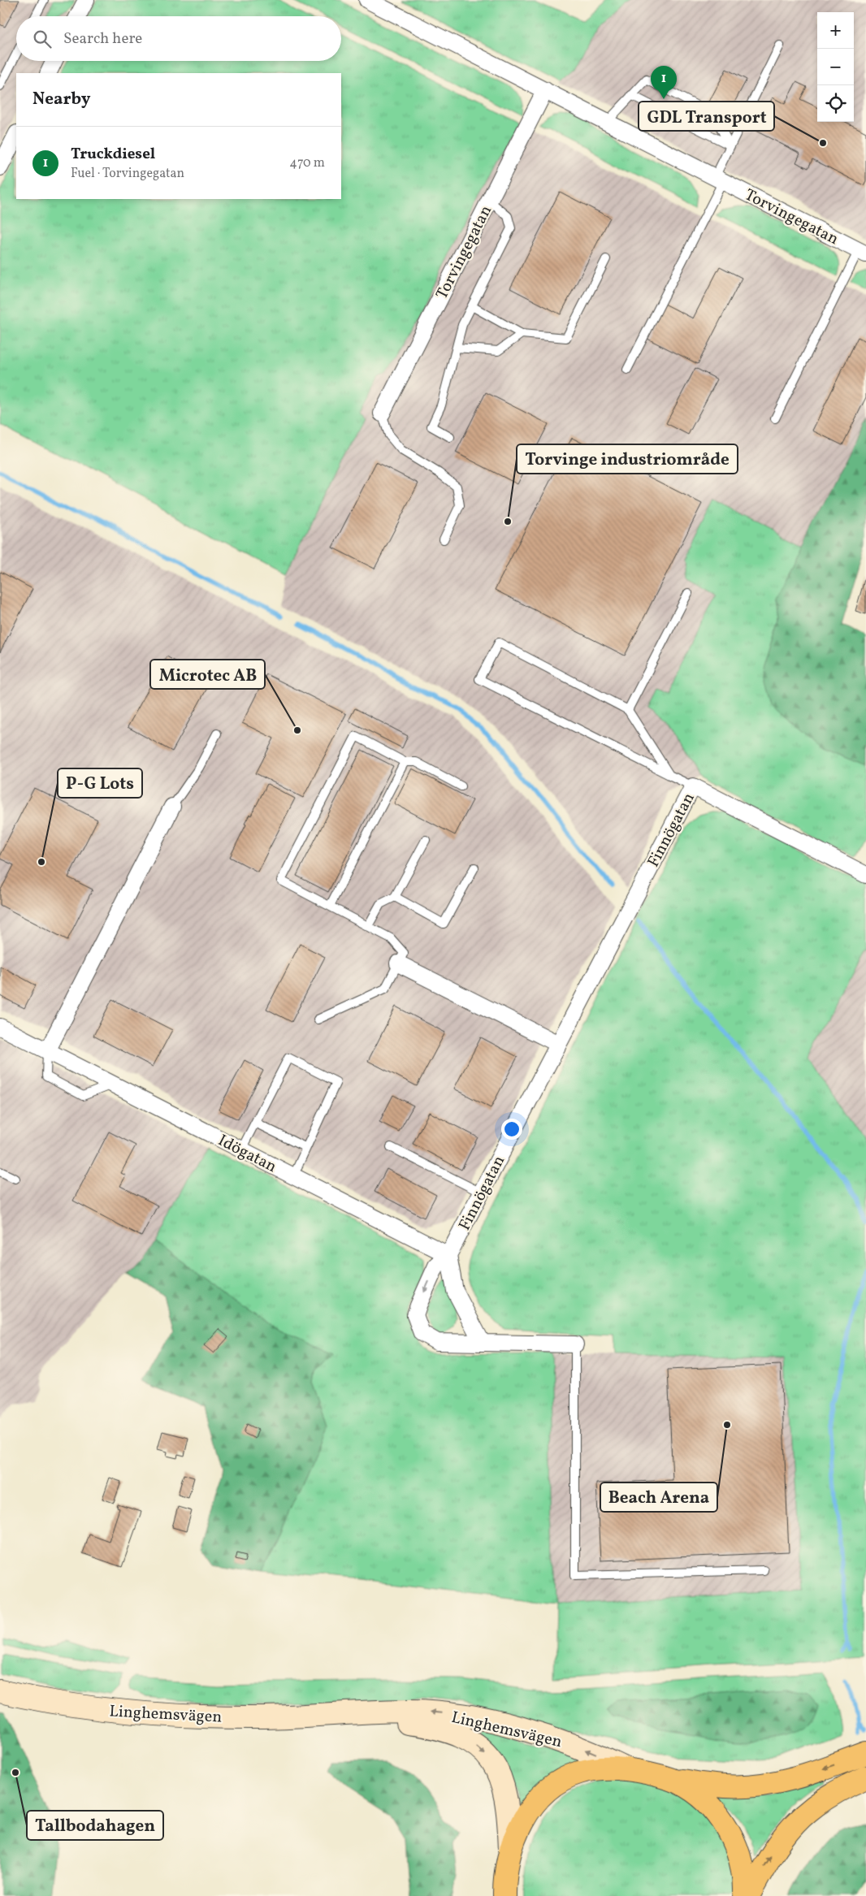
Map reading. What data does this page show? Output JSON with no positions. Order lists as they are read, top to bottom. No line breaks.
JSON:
{"streets":{"main road":["Linghemsvägen"],"street":["Torvingegatan","Finnögatan","Idögatan"]},"crossings":[["Finnögatan","Idögatan"]],"places":["GDL Transport","Torvinge industriområde","Microtec AB","P-G Lots","Beach Arena","Tallbodahagen"],"page":{"map_buttons":["+","−"],"search":"Search here","pins":"1","heading":"Nearby","list":[{"mark":"1","name":"Truckdiesel","note":"Fuel · Torvingegatan","value":"470 m"}]}}
